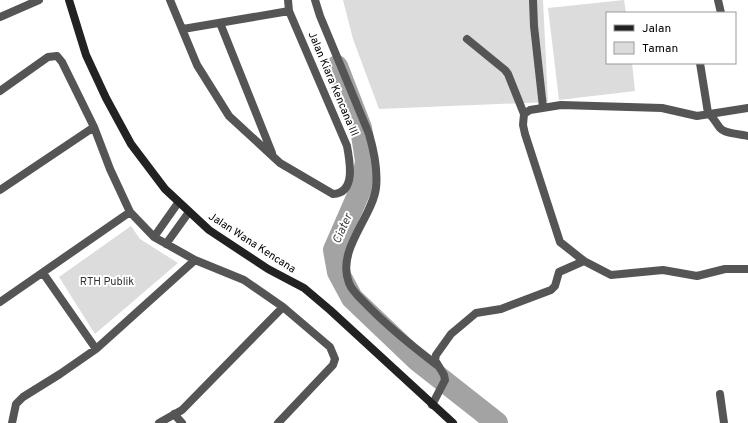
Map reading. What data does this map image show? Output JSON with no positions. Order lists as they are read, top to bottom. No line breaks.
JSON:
{"streets":{"street":["Jalan Kiara Kencana III","Jalan Wana Kencana"]},"water":["Ciater"],"parks":["RTH Publik"],"legend":["Jalan","Taman"]}
